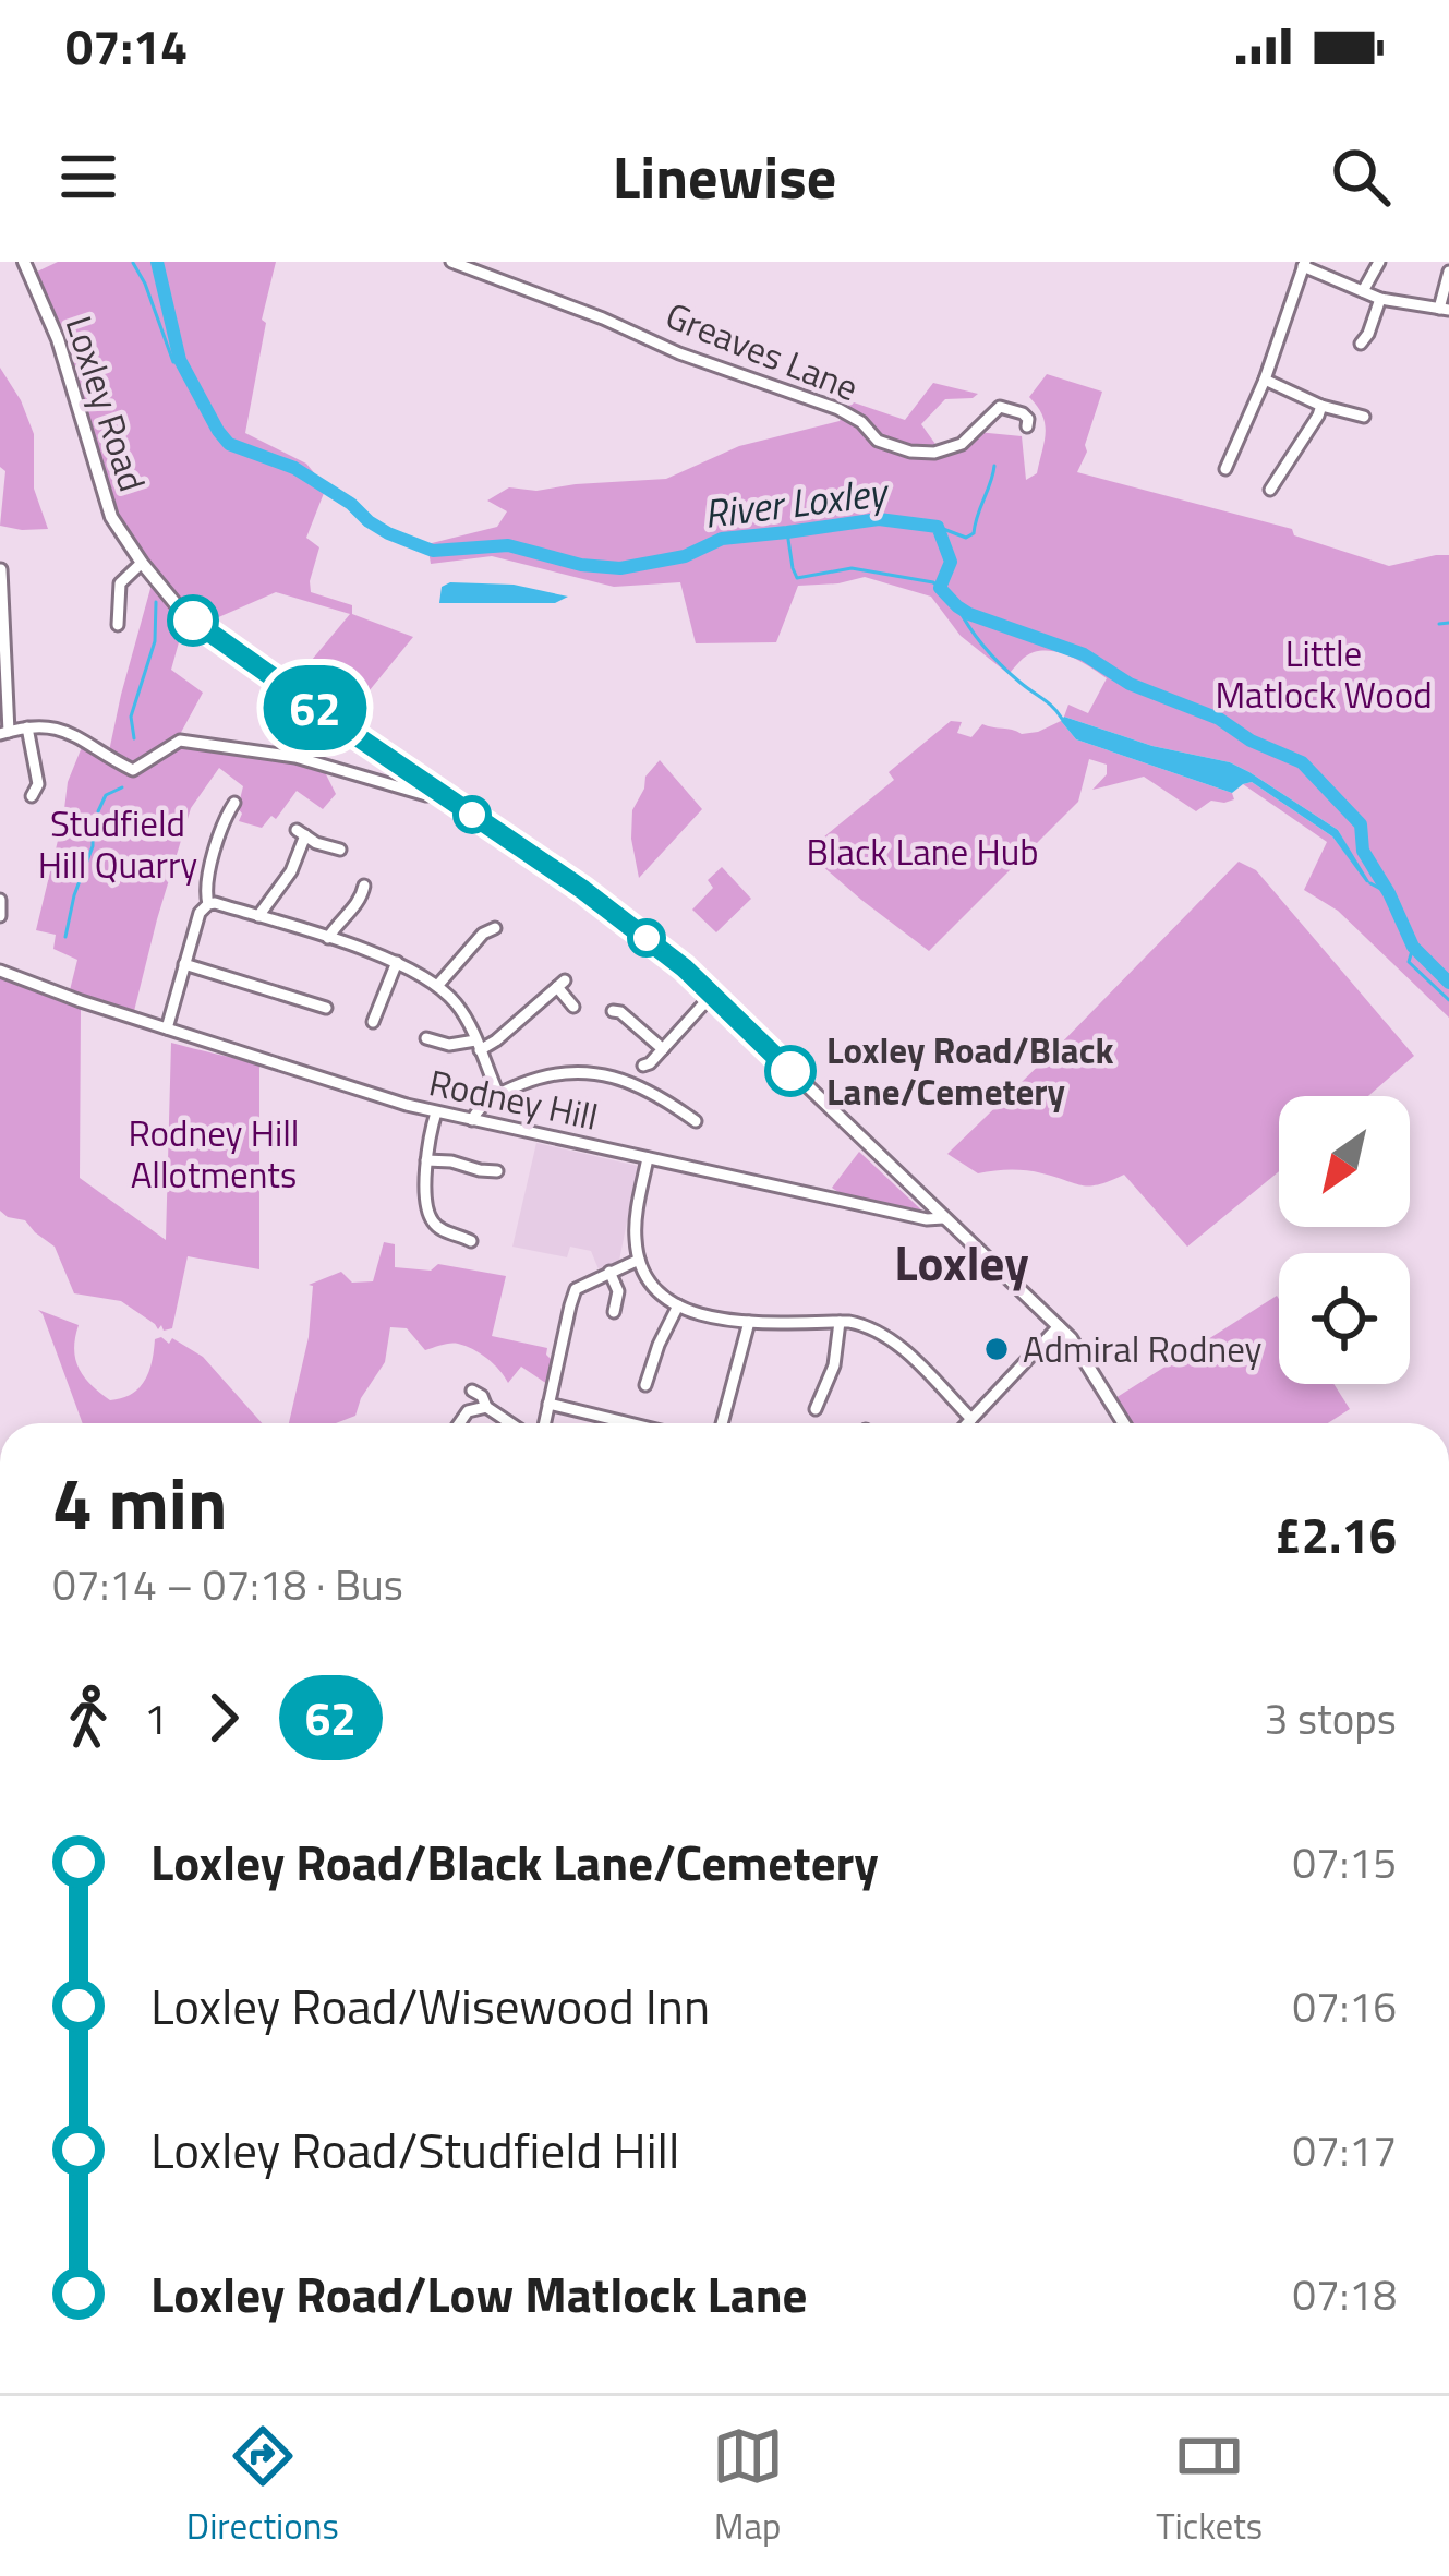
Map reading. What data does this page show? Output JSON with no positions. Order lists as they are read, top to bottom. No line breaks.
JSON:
{"streets":{"main road":["Loxley Road"],"street":["Greaves Lane","Rodney Hill"]},"crossings":[["Loxley Road","Rodney Hill"]],"districts":["Loxley"],"water":["River Loxley"],"parks":["Little Matlock Wood","Studfield Hill Quarry","Black Lane Hub","Rodney Hill Allotments"],"places":["Loxley Road/Black Lane/Cemetery","Admiral Rodney"],"lines":["bus line 62"],"north":"bottom left","page":{"status":"07:14","header":"Linewise","on_map":"62","heading":["4 min","07:14 – 07:18 · Bus","£2.16"],"legs":["1","62","3 stops"],"list":[{"name":"Loxley Road/Black Lane/Cemetery","value":"07:15"},{"name":"Loxley Road/Wisewood Inn","value":"07:16"},{"name":"Loxley Road/Studfield Hill","value":"07:17"},{"name":"Loxley Road/Low Matlock Lane","value":"07:18"}],"tabs":["Directions","Map","Tickets"]}}
